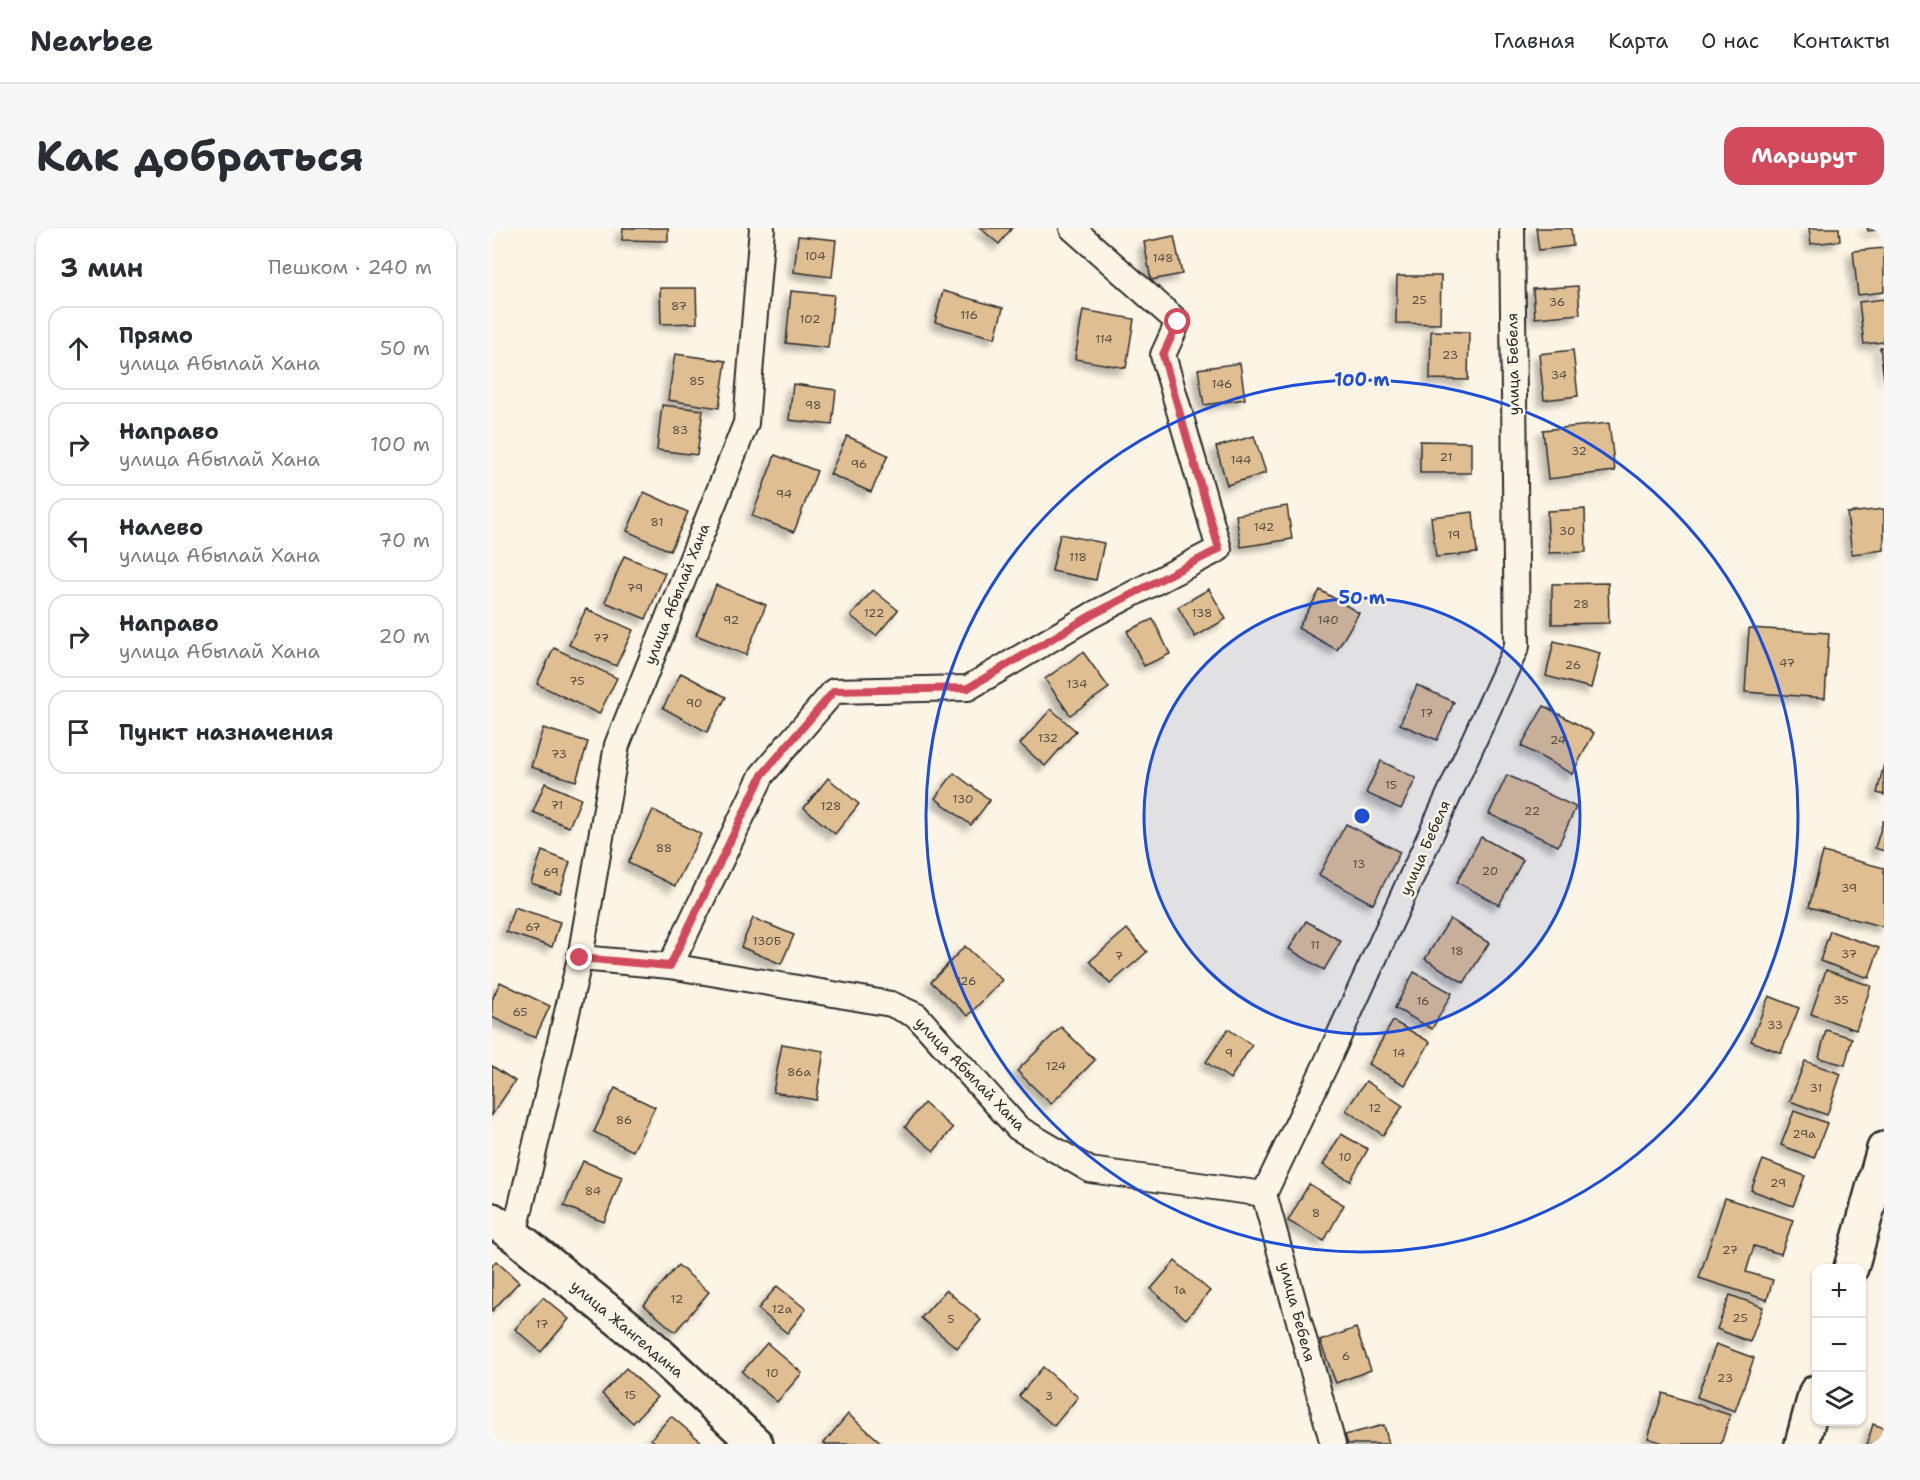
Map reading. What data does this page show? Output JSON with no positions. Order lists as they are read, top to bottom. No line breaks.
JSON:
{"streets":{"street":["улица Бебеля","улица Абылай Хана","улица Жангелдина"]},"crossings":[["улица Бебеля","улица Абылай Хана"],["улица Абылай Хана","улица Жангелдина"]],"house_numbers":["104","148","25","36","87","116","102","114","23","34","85","146","98","83","32","21","144","96","94","81","142","30","19","118","79","28","122","138","92","140","77","47","26","75","134","90","17","132","24","73","15","130","71","128","22","88","13","20","69","39","67","130Б","11","18","37","7","126","35","16","65","33","9","14","124","86а","31","12","86","29а","10","29","84","8","27","1а","12","12а","25","5","17","6","10","23","15","3"],"page":{"header":"Nearbee","nav":["Главная","Карта","О нас","Контакты"],"buttons":"Маршрут","title":"Как добраться","heading":["3 мин","Пешком · 240 m"],"list":[["Прямо","улица Абылай Хана","50 m"],["Направо","улица Абылай Хана","100 m"],["Налево","улица Абылай Хана","70 m"],["Направо","улица Абылай Хана","20 m"],"Пункт назначения"],"map_buttons":["+","−"]},"rings":["100 m","50 m"]}
